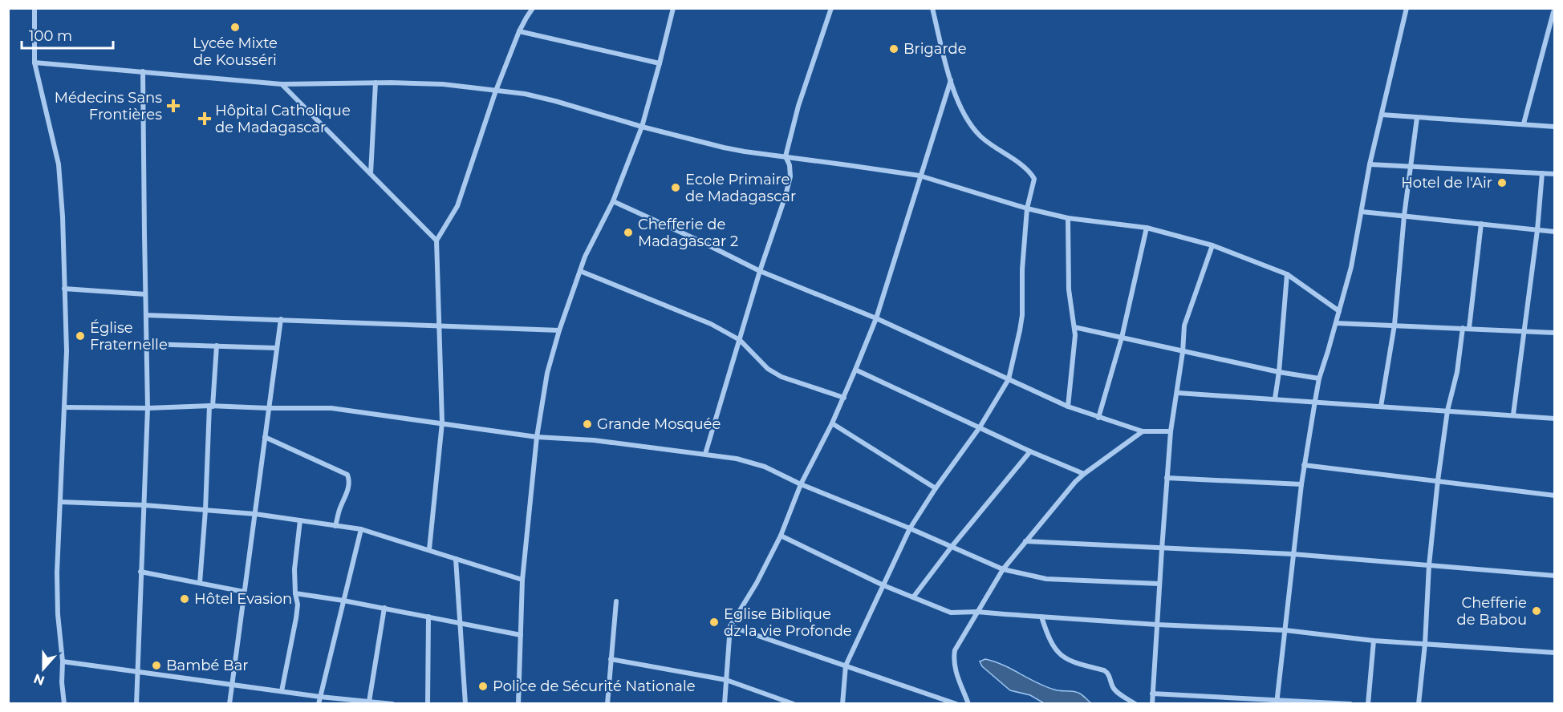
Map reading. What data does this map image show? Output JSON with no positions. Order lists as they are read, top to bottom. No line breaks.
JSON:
{"places":{"other":["Lycée Mixte de Kousséri","Brigarde","Hotel de l'Air","Ecole Primaire de Madagascar","Chefferie de Madagascar 2","Église Fraternelle","Grande Mosquée","Hôtel Evasion","Chefferie de Babou","Eglise Biblique dz la vie Profonde","Bambé Bar","Police de Sécurité Nationale"],"health":["Médecins Sans Frontières","Hôpital Catholique de Madagascar"]},"scale_bar":"100 m","north":"bottom"}
